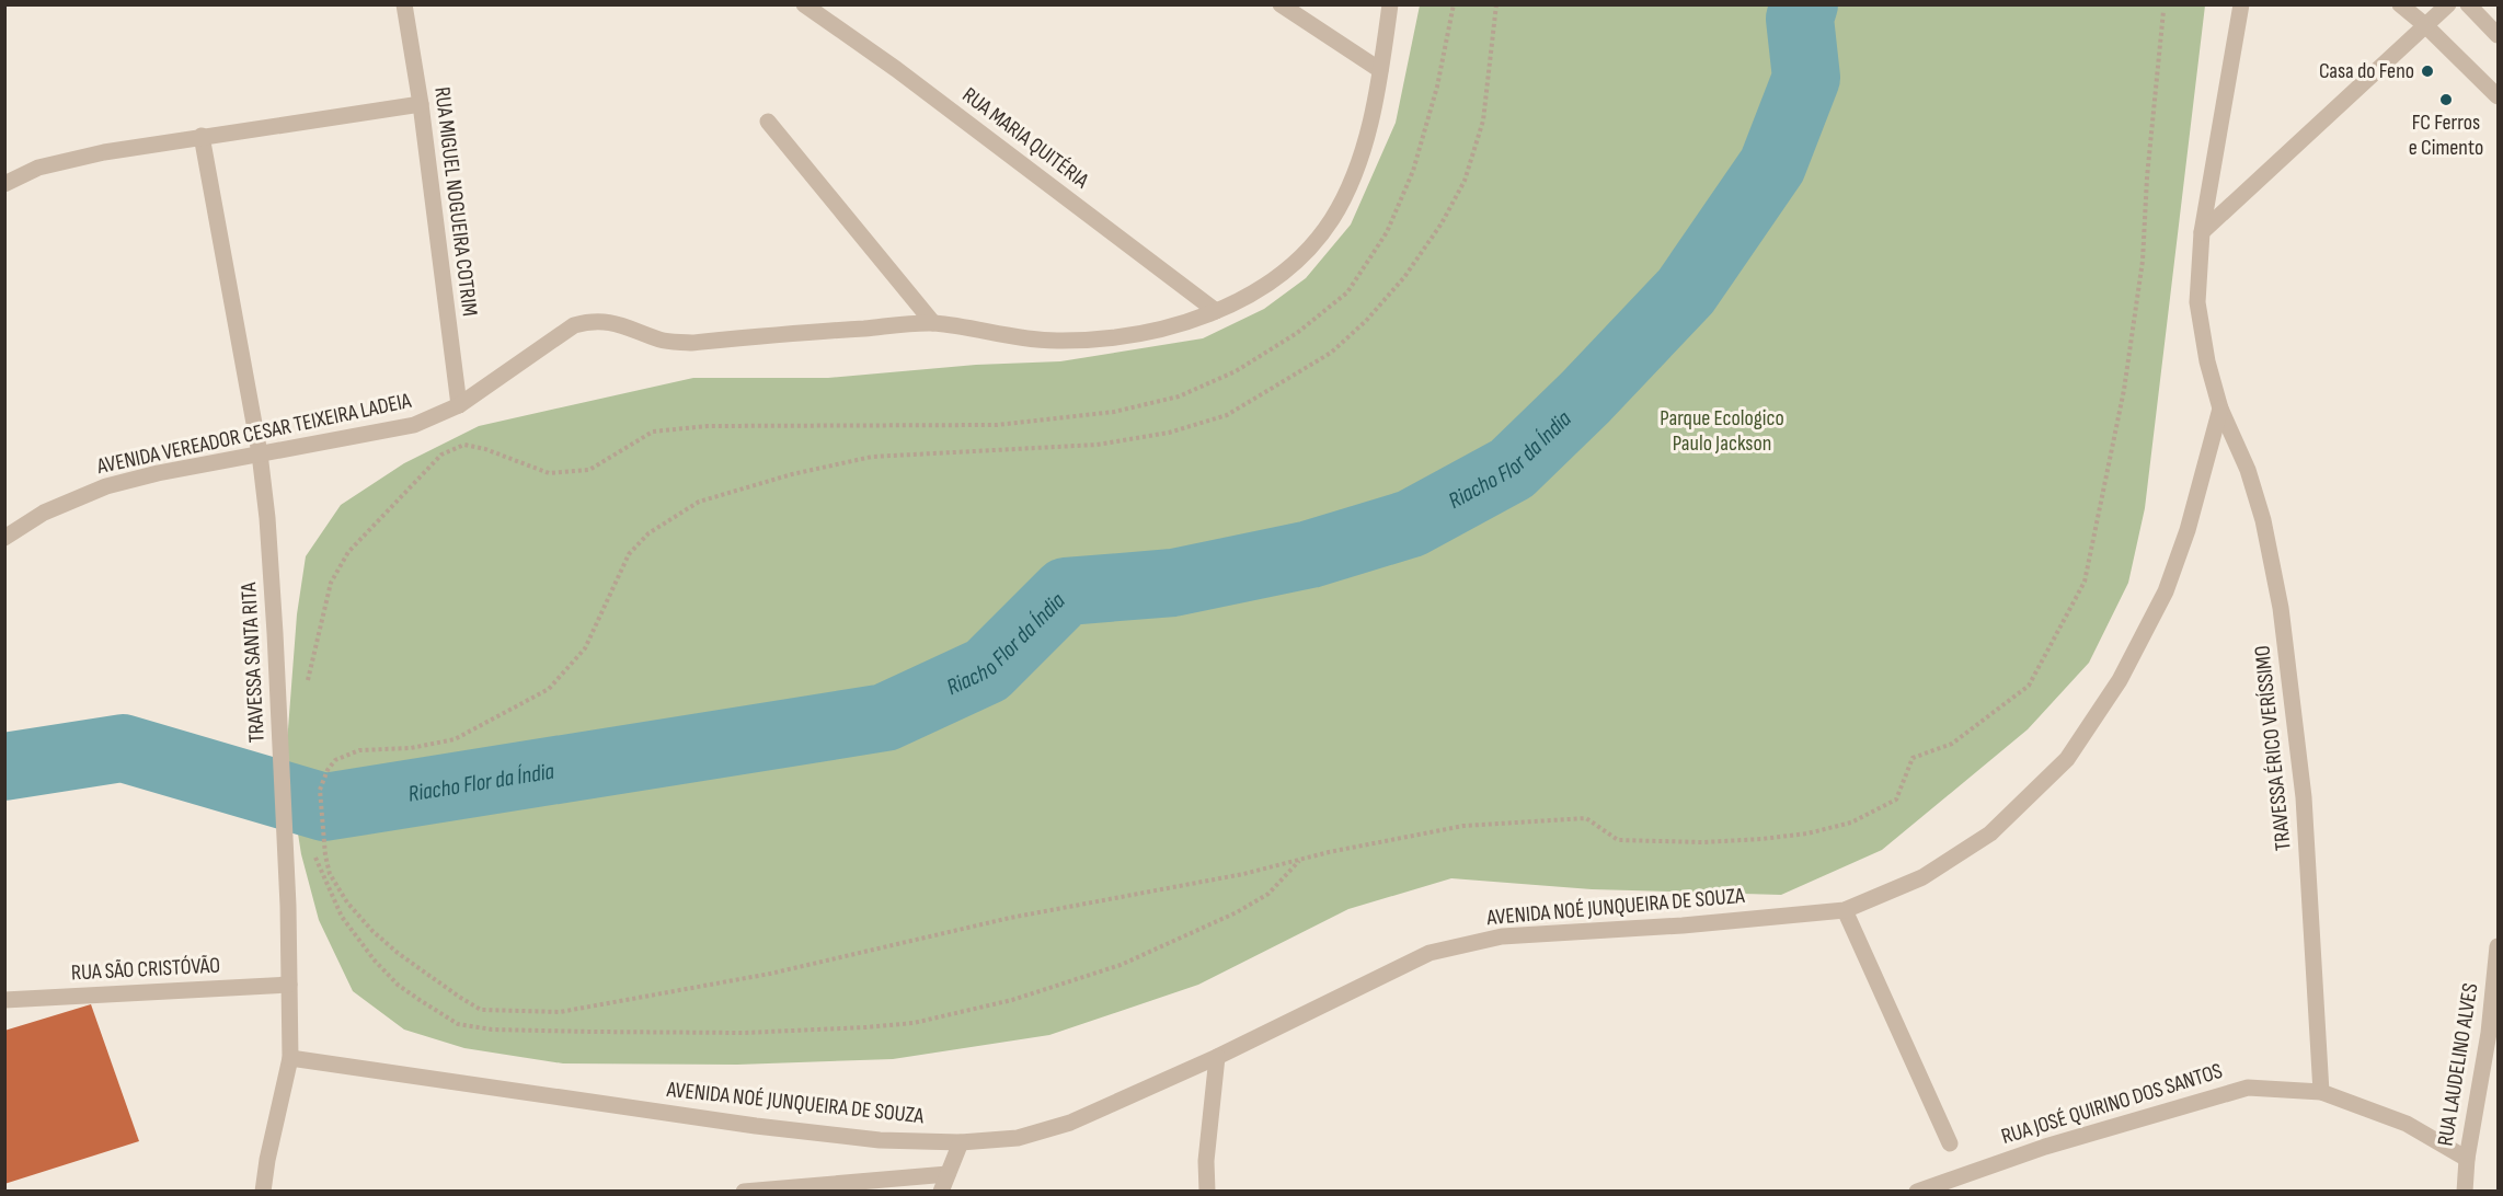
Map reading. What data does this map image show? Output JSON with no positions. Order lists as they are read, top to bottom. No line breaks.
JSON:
{"streets":{"street":["RUA MARIA QUITÉRIA","RUA MIGUEL NOGUEIRA COTRIM","AVENIDA VEREADOR CESAR TEIXEIRA LADEIA","TRAVESSA SANTA RITA","TRAVESSA ÉRICO VERÍSSIMO","AVENIDA NOÉ JUNQUEIRA DE SOUZA","RUA SÃO CRISTÓVÃO","RUA LAUDELINO ALVES","RUA JOSÉ QUIRINO DOS SANTOS"]},"crossings":[["RUA MARIA QUITÉRIA","AVENIDA VEREADOR CESAR TEIXEIRA LADEIA"],["RUA MIGUEL NOGUEIRA COTRIM","AVENIDA VEREADOR CESAR TEIXEIRA LADEIA"],["AVENIDA VEREADOR CESAR TEIXEIRA LADEIA","TRAVESSA SANTA RITA"],["TRAVESSA SANTA RITA","AVENIDA NOÉ JUNQUEIRA DE SOUZA"],["TRAVESSA SANTA RITA","RUA SÃO CRISTÓVÃO"],["TRAVESSA ÉRICO VERÍSSIMO","AVENIDA NOÉ JUNQUEIRA DE SOUZA"],["TRAVESSA ÉRICO VERÍSSIMO","RUA JOSÉ QUIRINO DOS SANTOS"],["RUA LAUDELINO ALVES","RUA JOSÉ QUIRINO DOS SANTOS"]],"water":["Riacho Flor da Índia"],"parks":["Parque Ecologico Paulo Jackson"],"places":["Casa do Feno","FC Ferros e Cimento"]}
